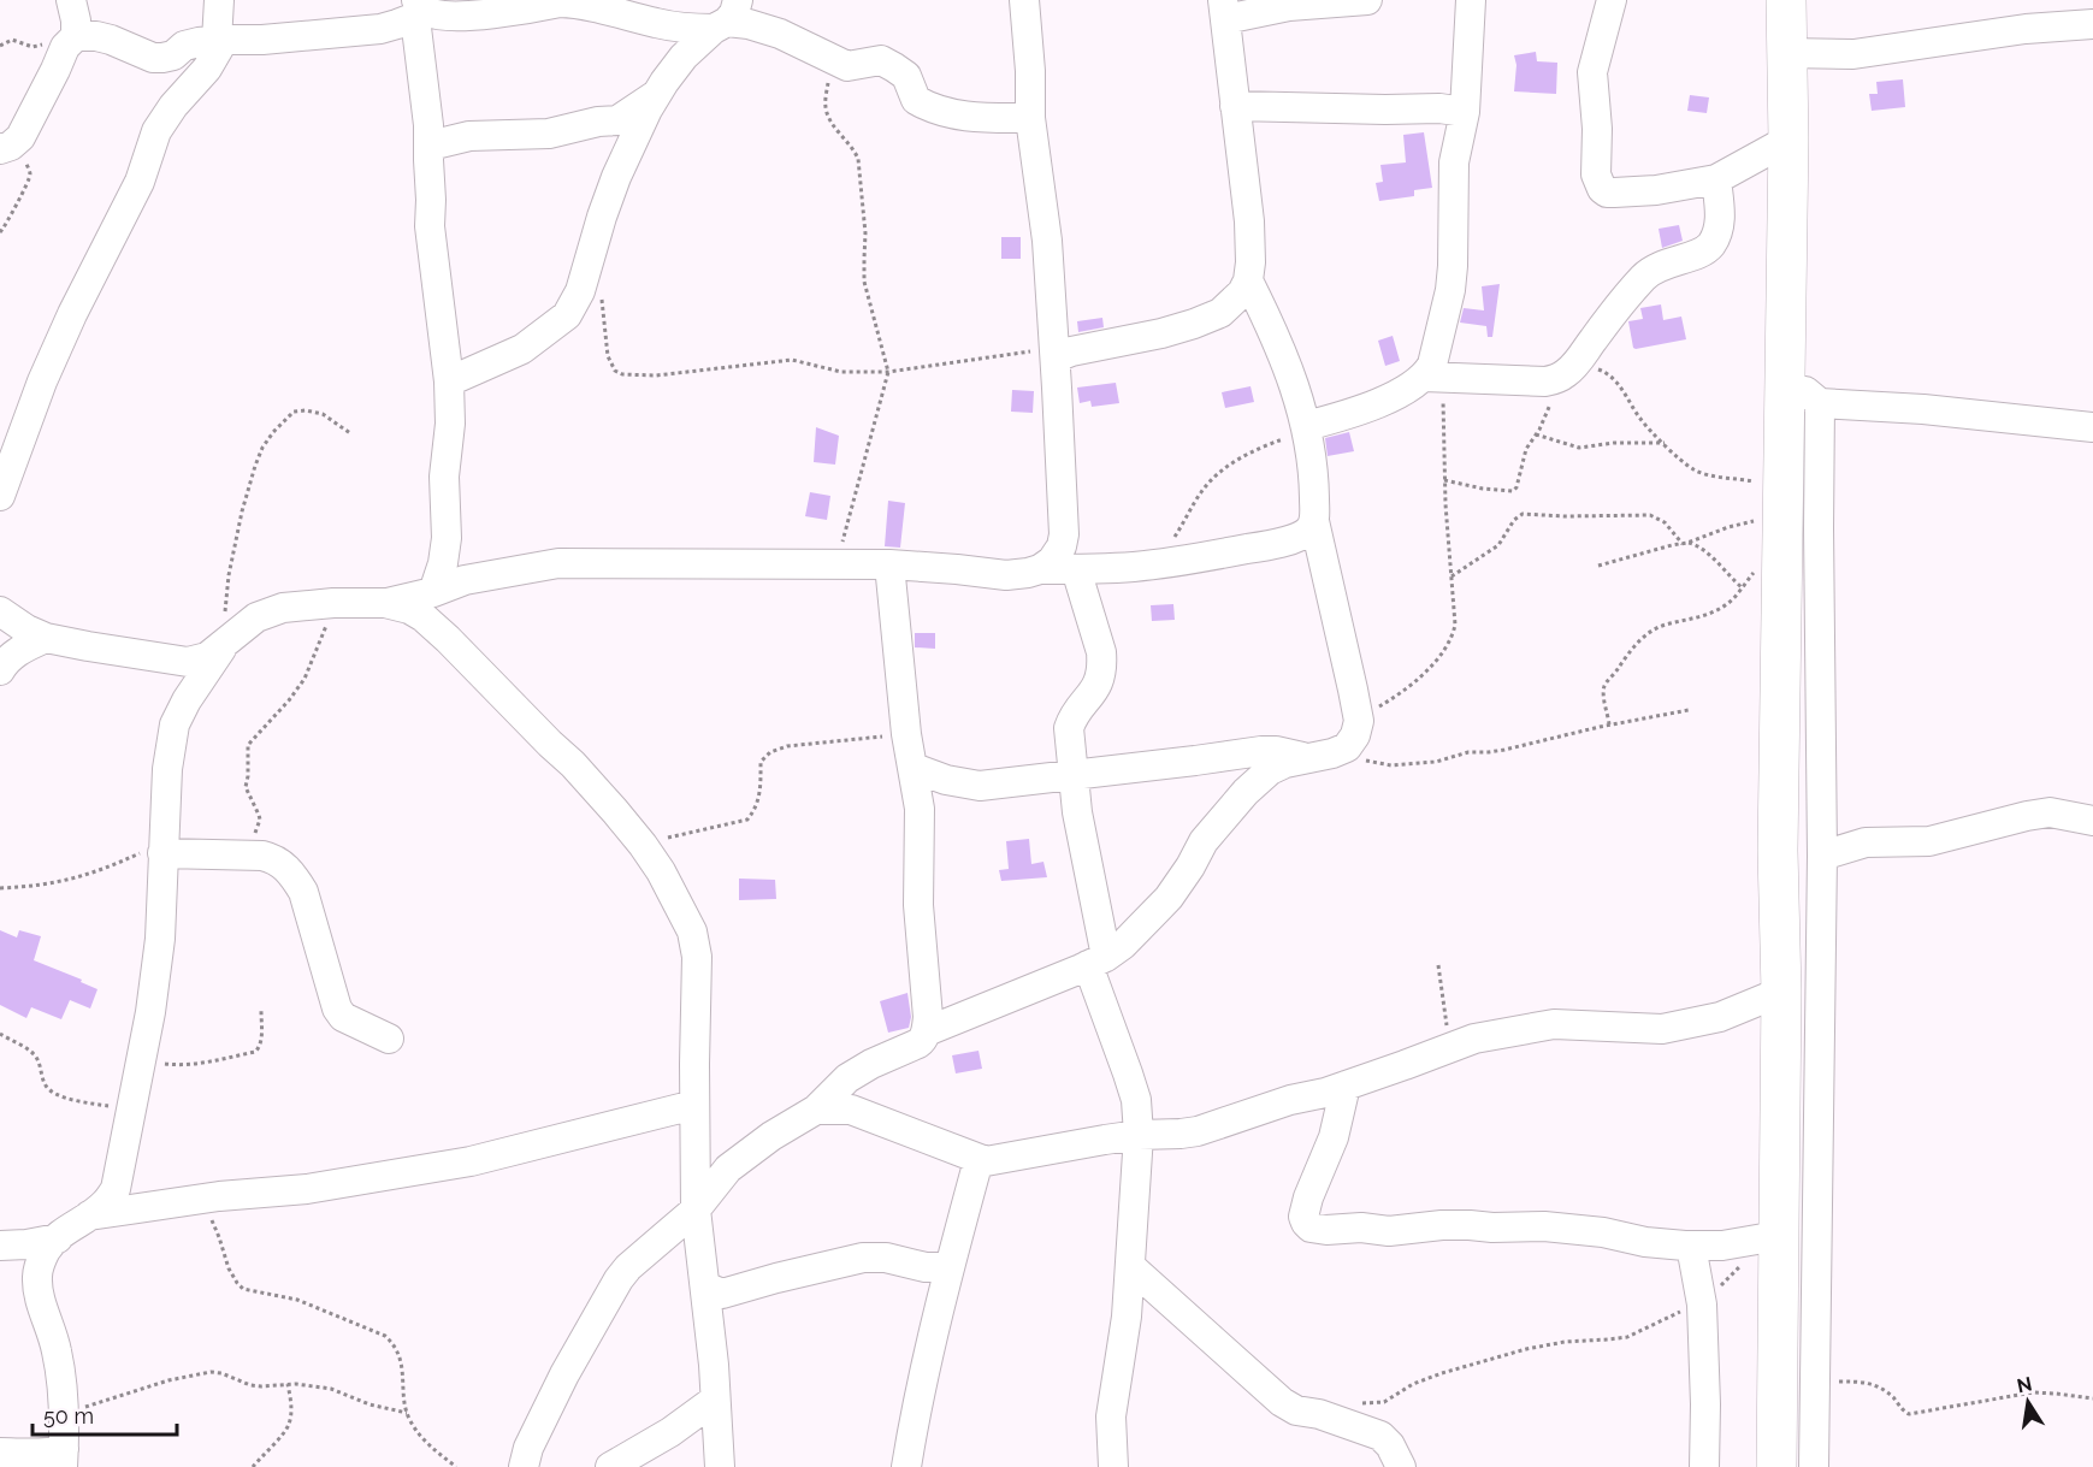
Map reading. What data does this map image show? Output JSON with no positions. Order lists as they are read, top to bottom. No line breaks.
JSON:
{"scale_bar":"50 m","north":"top"}
